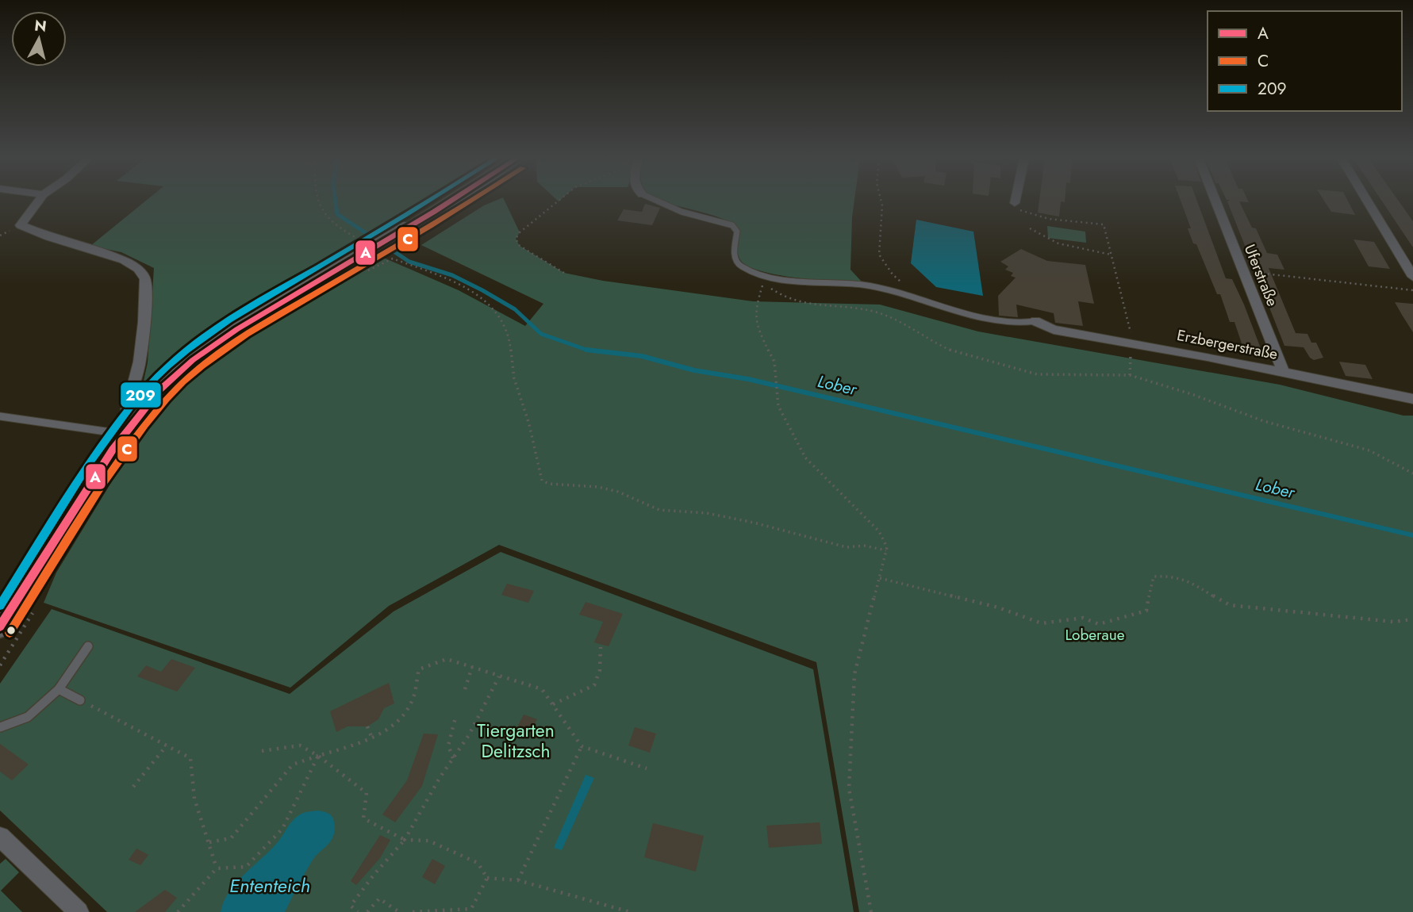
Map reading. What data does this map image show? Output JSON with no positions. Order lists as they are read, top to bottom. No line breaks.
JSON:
{"streets":{"street":["Uferstraße","Erzbergerstraße"]},"crossings":[["Uferstraße","Erzbergerstraße"]],"water":["Lober","Ententeich"],"parks":["Loberaue","Tiergarten Delitzsch"],"lines":["transit line A","transit line C","transit line 209"],"legend":["A","C","209"],"north":"top"}
